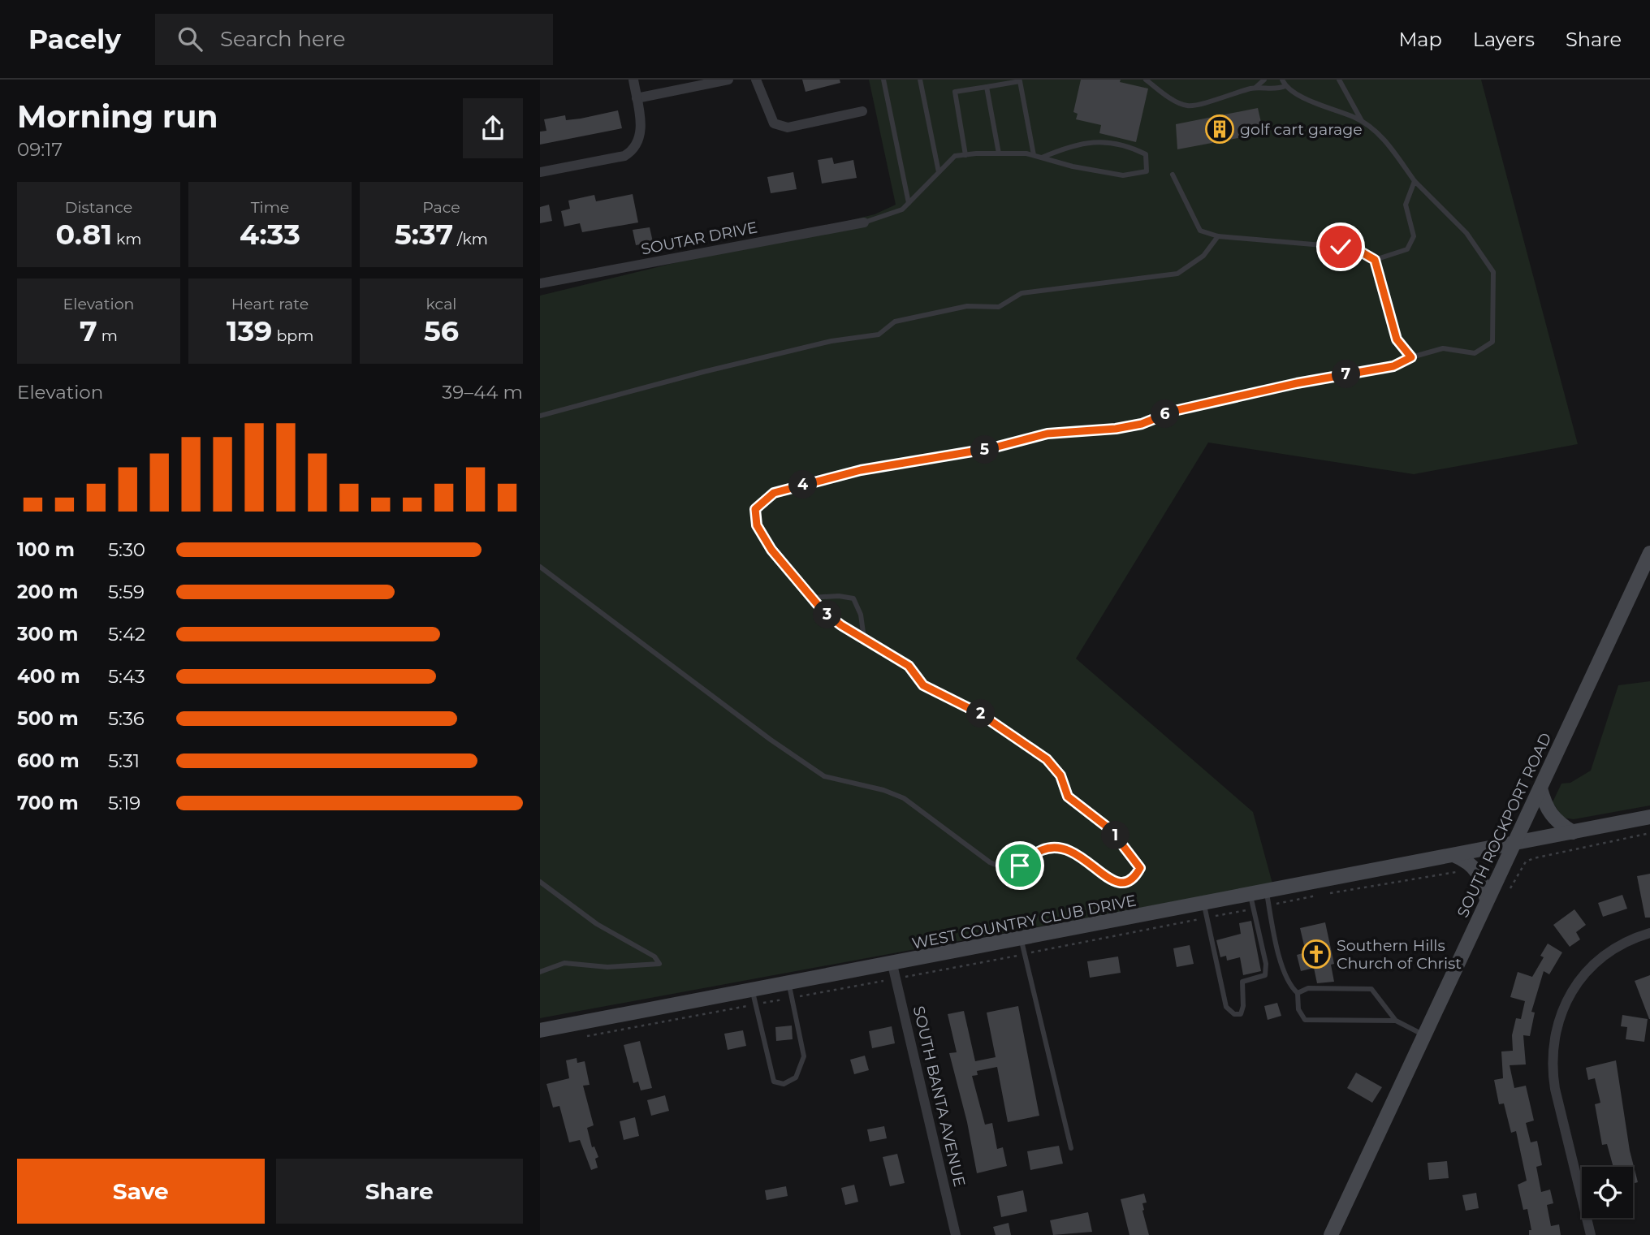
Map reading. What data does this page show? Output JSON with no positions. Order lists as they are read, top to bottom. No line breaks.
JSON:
{"streets":{"main road":["SOUTH ROCKPORT ROAD","WEST COUNTRY CLUB DRIVE"],"street":["SOUTAR DRIVE","SOUTH BANTA AVENUE"]},"crossings":[["SOUTH ROCKPORT ROAD","WEST COUNTRY CLUB DRIVE"],["WEST COUNTRY CLUB DRIVE","SOUTH BANTA AVENUE"]],"places":{"building":["golf cart garage"],"church":["Southern Hills Church of Christ"]},"page":{"header":"Pacely","search":"Search here","nav":["Map","Layers","Share"],"heading":["Morning run","09:17"],"stats":[["Distance","0.81 km"],["Time","4:33"],["Pace","5:37 /km"],["Elevation","7 m"],["Heart rate","139 bpm"],["kcal","56"]],"pins":["7","6","5","4","3","2","1"],"chart":["Elevation","39–44 m"],"list":[{"name":"100 m","note":"5:30"},{"name":"200 m","note":"5:59"},{"name":"300 m","note":"5:42"},{"name":"400 m","note":"5:43"},{"name":"500 m","note":"5:36"},{"name":"600 m","note":"5:31"},{"name":"700 m","note":"5:19"}],"buttons":["Save","Share"]}}
